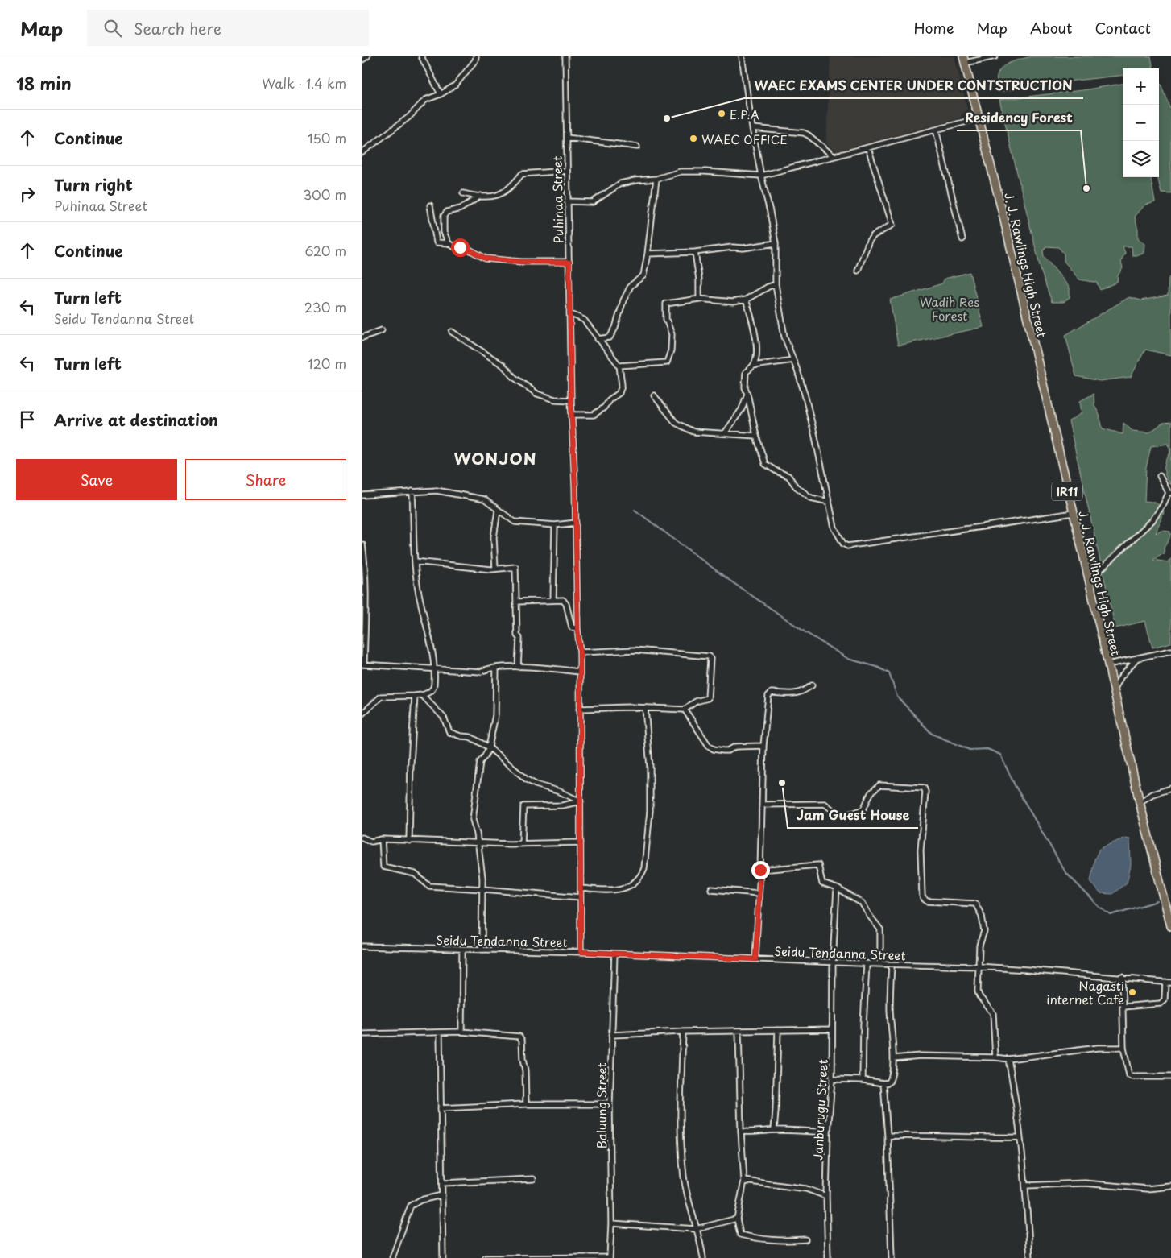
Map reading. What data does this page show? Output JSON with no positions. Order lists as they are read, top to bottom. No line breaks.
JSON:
{"streets":{"main road":["J. J. Rawlings High Street","IR11"],"street":["Puhinaa Street","Seidu Tendanna Street","Baluung Street","Janburugu Street"]},"crossings":[["Puhinaa Street","Seidu Tendanna Street"],["Seidu Tendanna Street","Baluung Street"],["Seidu Tendanna Street","Janburugu Street"]],"districts":["WONJON"],"parks":["Wadih Res Forest"],"places":["E.P.A","WAEC EXAMS CENTER UNDER CONTSTRUCTION","WAEC OFFICE","Residency Forest","Jam Guest House","Nagasti internet Cafe"],"page":{"header":"Map","search":"Search here","nav":["Home","Map","About","Contact"],"heading":["18 min","Walk · 1.4 km"],"map_buttons":["+","−"],"list":[["Continue","150 m"],["Turn right","Puhinaa Street","300 m"],["Continue","620 m"],["Turn left","Seidu Tendanna Street","230 m"],["Turn left","120 m"],"Arrive at destination"],"buttons":["Save","Share"]}}
